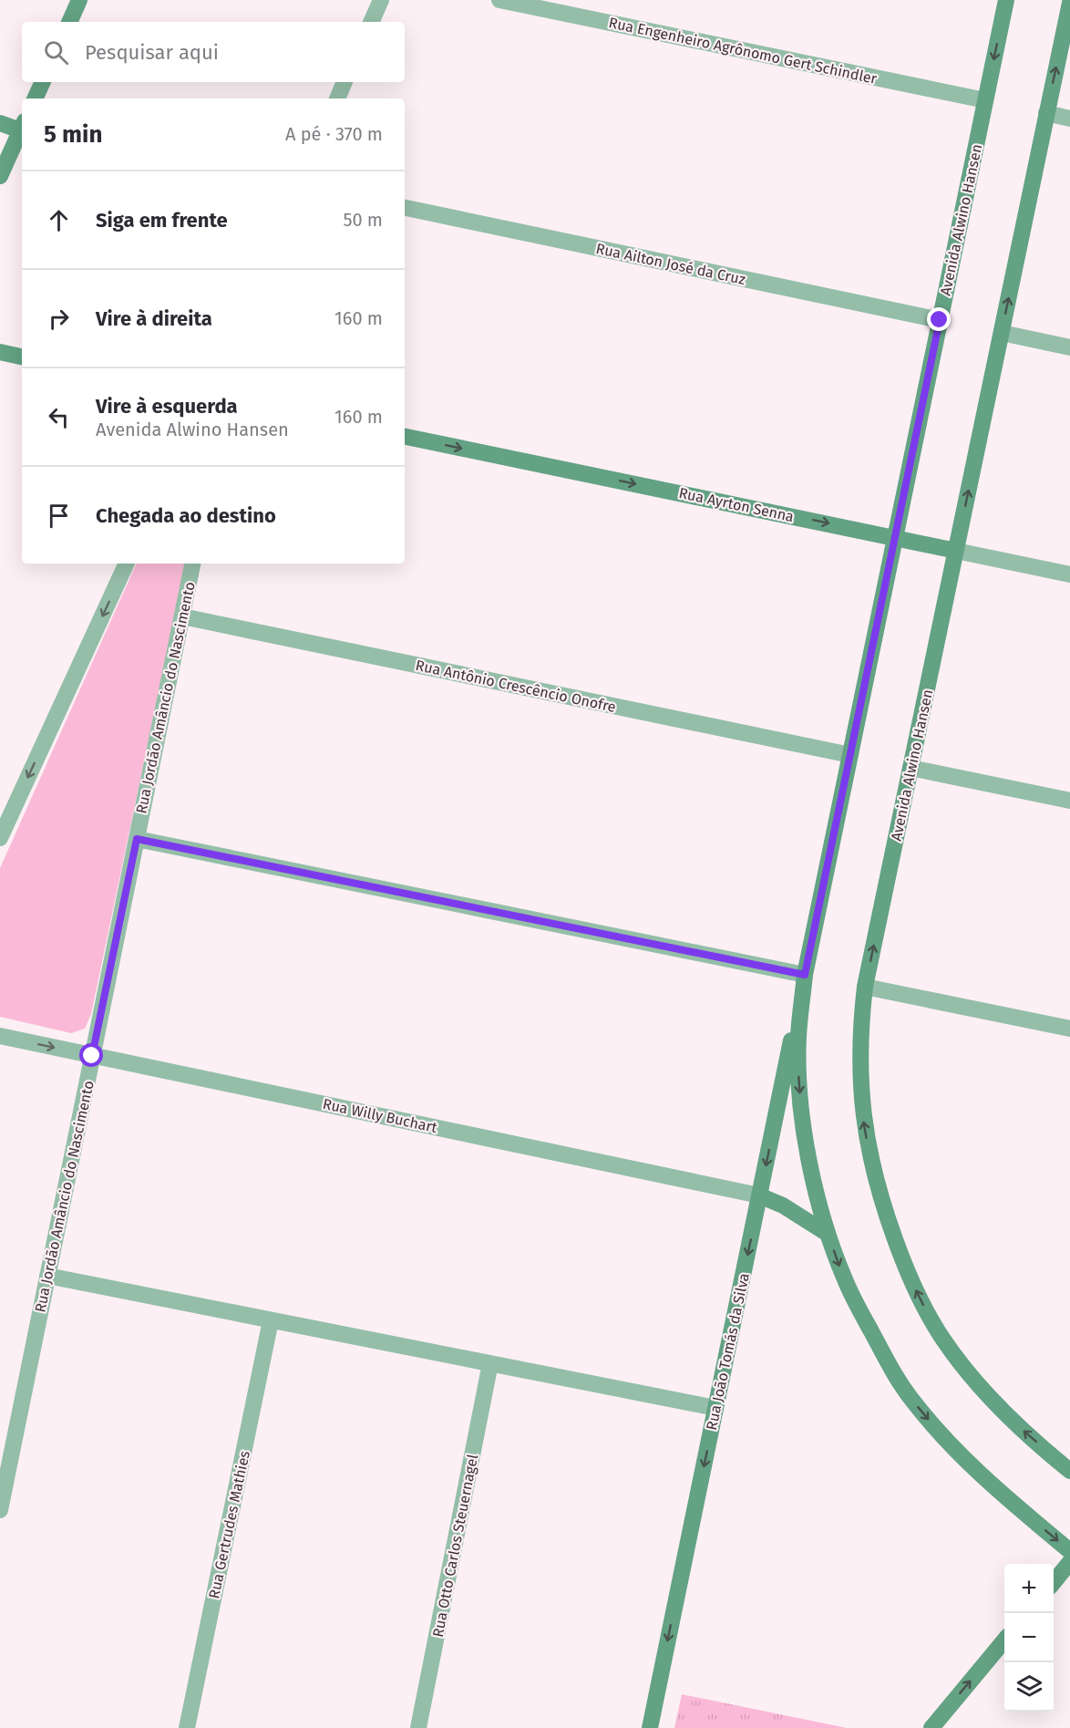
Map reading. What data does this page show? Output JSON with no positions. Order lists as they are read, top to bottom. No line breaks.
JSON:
{"streets":{"street":["Rua Engenheiro Agrônomo Gert Schindler","Avenida Alwino Hansen","Rua Ailton José da Cruz","Rua Ayrton Senna","Rua Antônio Crescêncio Onofre","Rua Jordão Amâncio do Nascimento","Rua Willy Buchart","Rua João Tomás da Silva","Rua Gertrudes Mathies","Rua Otto Carlos Steuernagel"]},"crossings":[["Rua Engenheiro Agrônomo Gert Schindler","Avenida Alwino Hansen"],["Avenida Alwino Hansen","Rua Ailton José da Cruz"],["Avenida Alwino Hansen","Rua Ayrton Senna"],["Avenida Alwino Hansen","Rua Antônio Crescêncio Onofre"],["Avenida Alwino Hansen","Rua João Tomás da Silva"],["Rua Antônio Crescêncio Onofre","Rua Jordão Amâncio do Nascimento"],["Rua Jordão Amâncio do Nascimento","Rua Willy Buchart"],["Rua Willy Buchart","Rua João Tomás da Silva"]],"one_way":["Rua Ayrton Senna","Rua João Tomás da Silva"],"page":{"search":"Pesquisar aqui","heading":["5 min","A pé · 370 m"],"list":[["Siga em frente","50 m"],["Vire à direita","160 m"],["Vire à esquerda","Avenida Alwino Hansen","160 m"],"Chegada ao destino"],"map_buttons":["+","−"]}}
